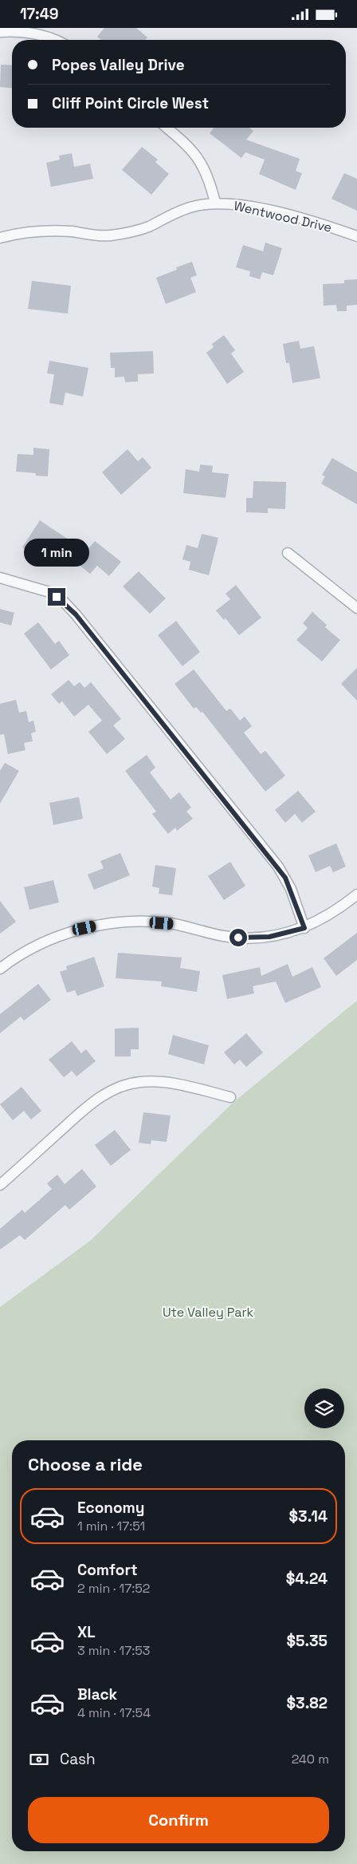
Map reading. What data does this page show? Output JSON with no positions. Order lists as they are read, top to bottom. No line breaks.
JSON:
{"streets":{"street":["Wentwood Drive"]},"parks":["Ute Valley Park"],"page":{"status":"17:49","banner":["Popes Valley Drive","Cliff Point Circle West"],"bubble":"1 min","heading":"Choose a ride","list":[{"name":"Economy","note":"1 min · 17:51","value":"$3.14"},{"name":"Comfort","note":"2 min · 17:52","value":"$4.24"},{"name":"XL","note":"3 min · 17:53","value":"$5.35"},{"name":"Black","note":"4 min · 17:54","value":"$3.82"}],"pay":["Cash","240 m"],"buttons":"Confirm"}}
